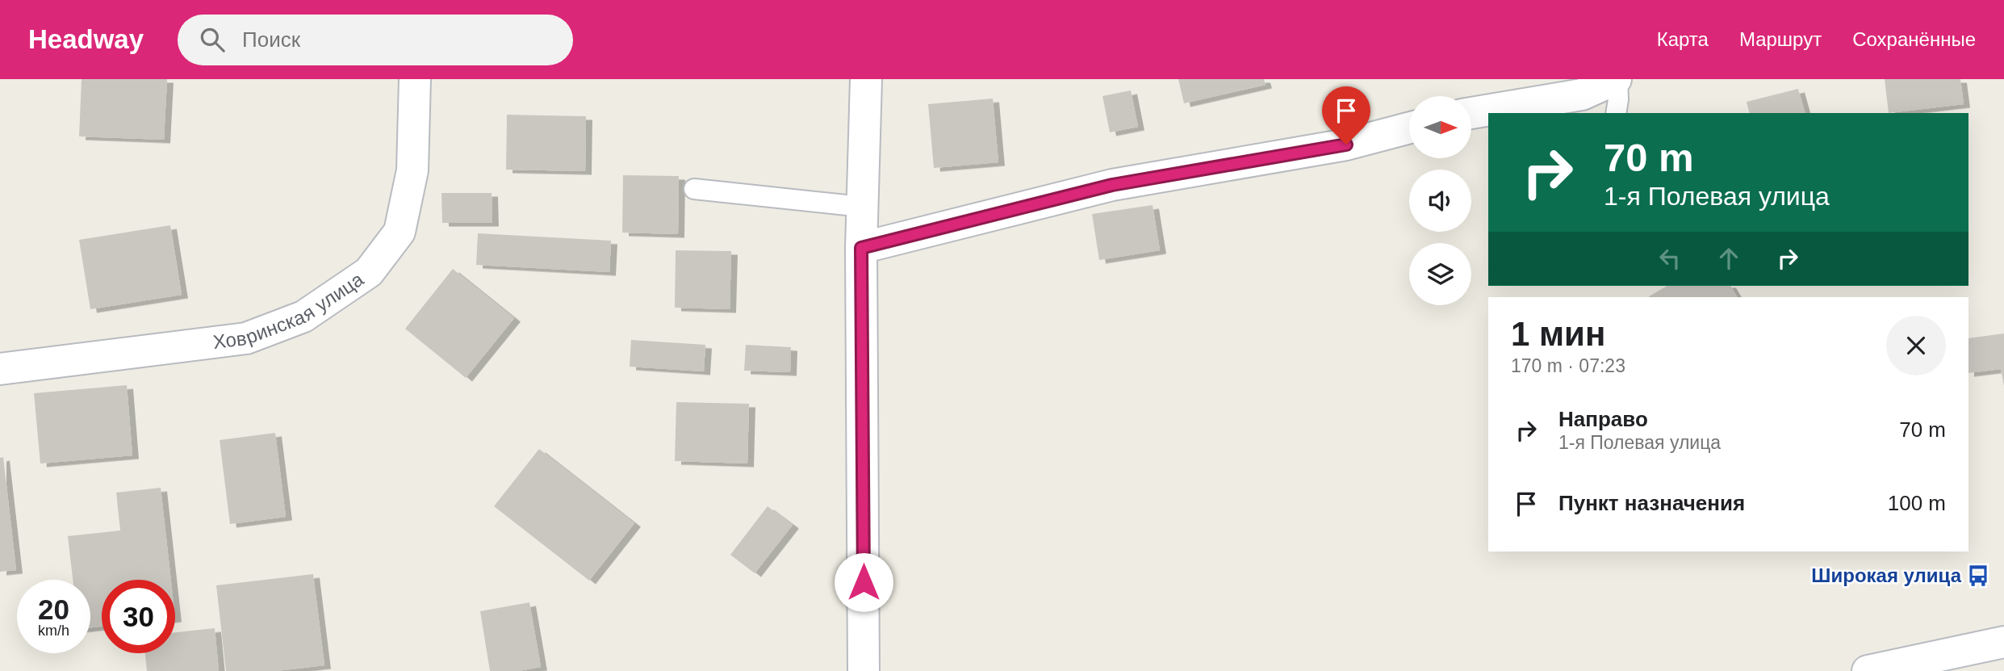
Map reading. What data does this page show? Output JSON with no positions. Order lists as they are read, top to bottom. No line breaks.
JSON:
{"streets":{"street":["Ховринская улица"]},"places":{"bus stop":["Широкая улица"]},"north":"right","page":{"header":"Headway","search":"Поиск","nav":["Карта","Маршрут","Сохранённые"],"turn":["70 m","1-я Полевая улица"],"heading":["1 мин","170 m · 07:23"],"list":[{"name":"Направо","note":"1-я Полевая улица","value":"70 m"},{"name":"Пункт назначения","value":"100 m"}],"speed":"20 km/h","limit":"30"}}
